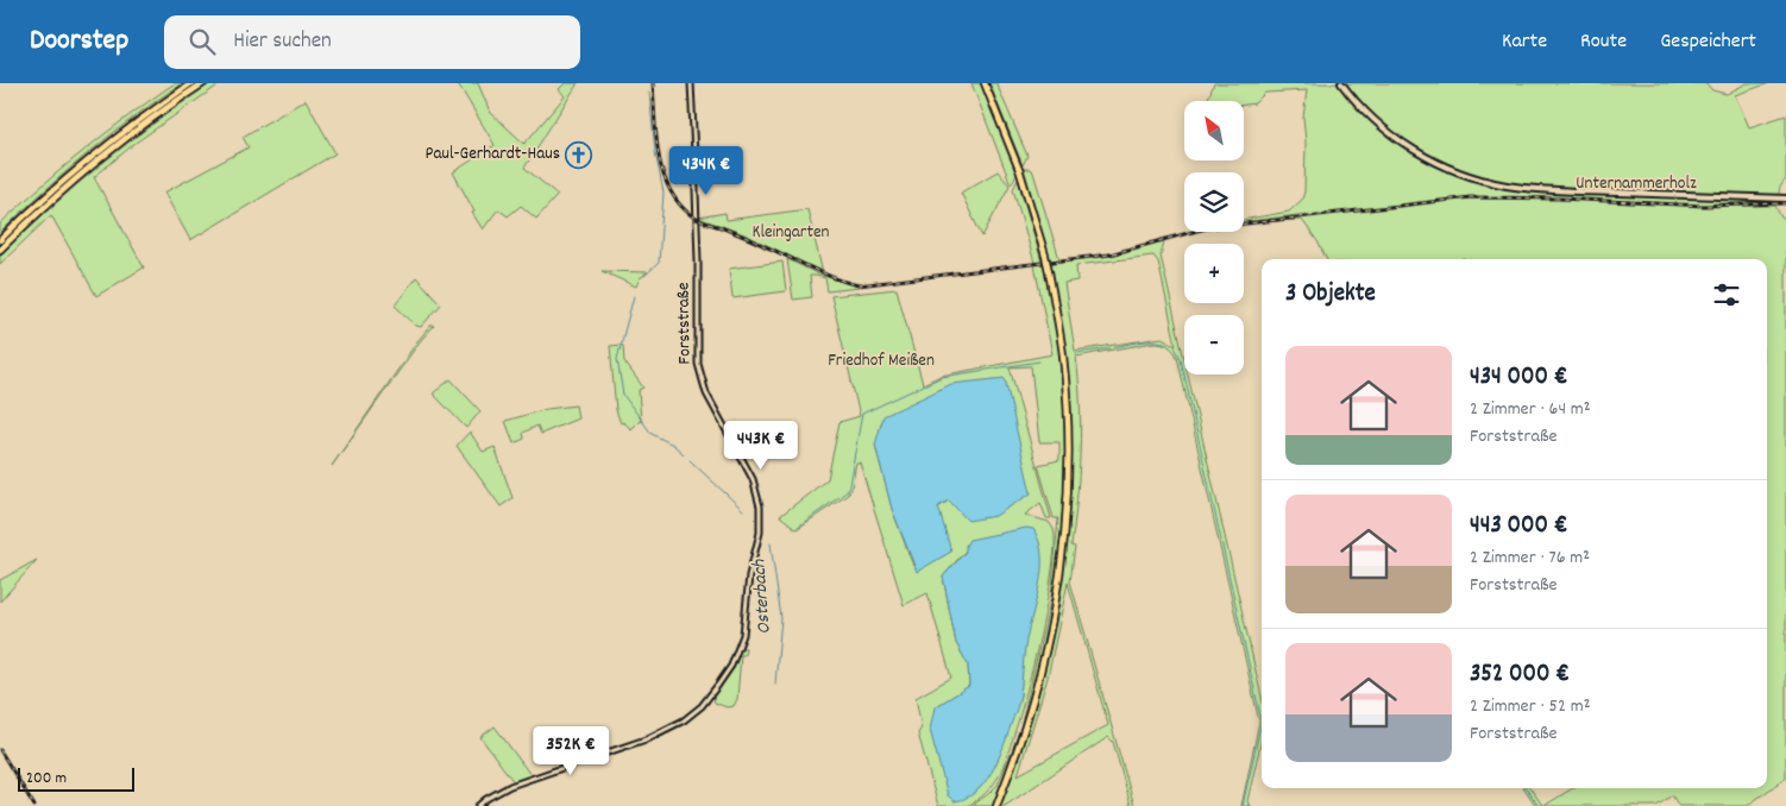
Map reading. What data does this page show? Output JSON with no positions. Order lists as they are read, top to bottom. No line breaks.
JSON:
{"streets":{"street":["Forststraße"]},"water":["Osterbach"],"parks":["Unternammerholz","Kleingarten","Friedhof Meißen"],"places":{"church":["Paul-Gerhardt-Haus"]},"scale_bar":"200 m","north":"top left","page":{"header":"Doorstep","search":"Hier suchen","nav":["Karte","Route","Gespeichert"],"map_buttons":["+","−"],"price":["434K €","443K €","352K €"],"heading":"3 Objekte","list":[{"name":"434 000 €","note":"2 Zimmer · 64 m² · Forststraße"},{"name":"443 000 €","note":"2 Zimmer · 76 m² · Forststraße"},{"name":"352 000 €","note":"2 Zimmer · 52 m² · Forststraße"}],"scale":"200 m"}}
